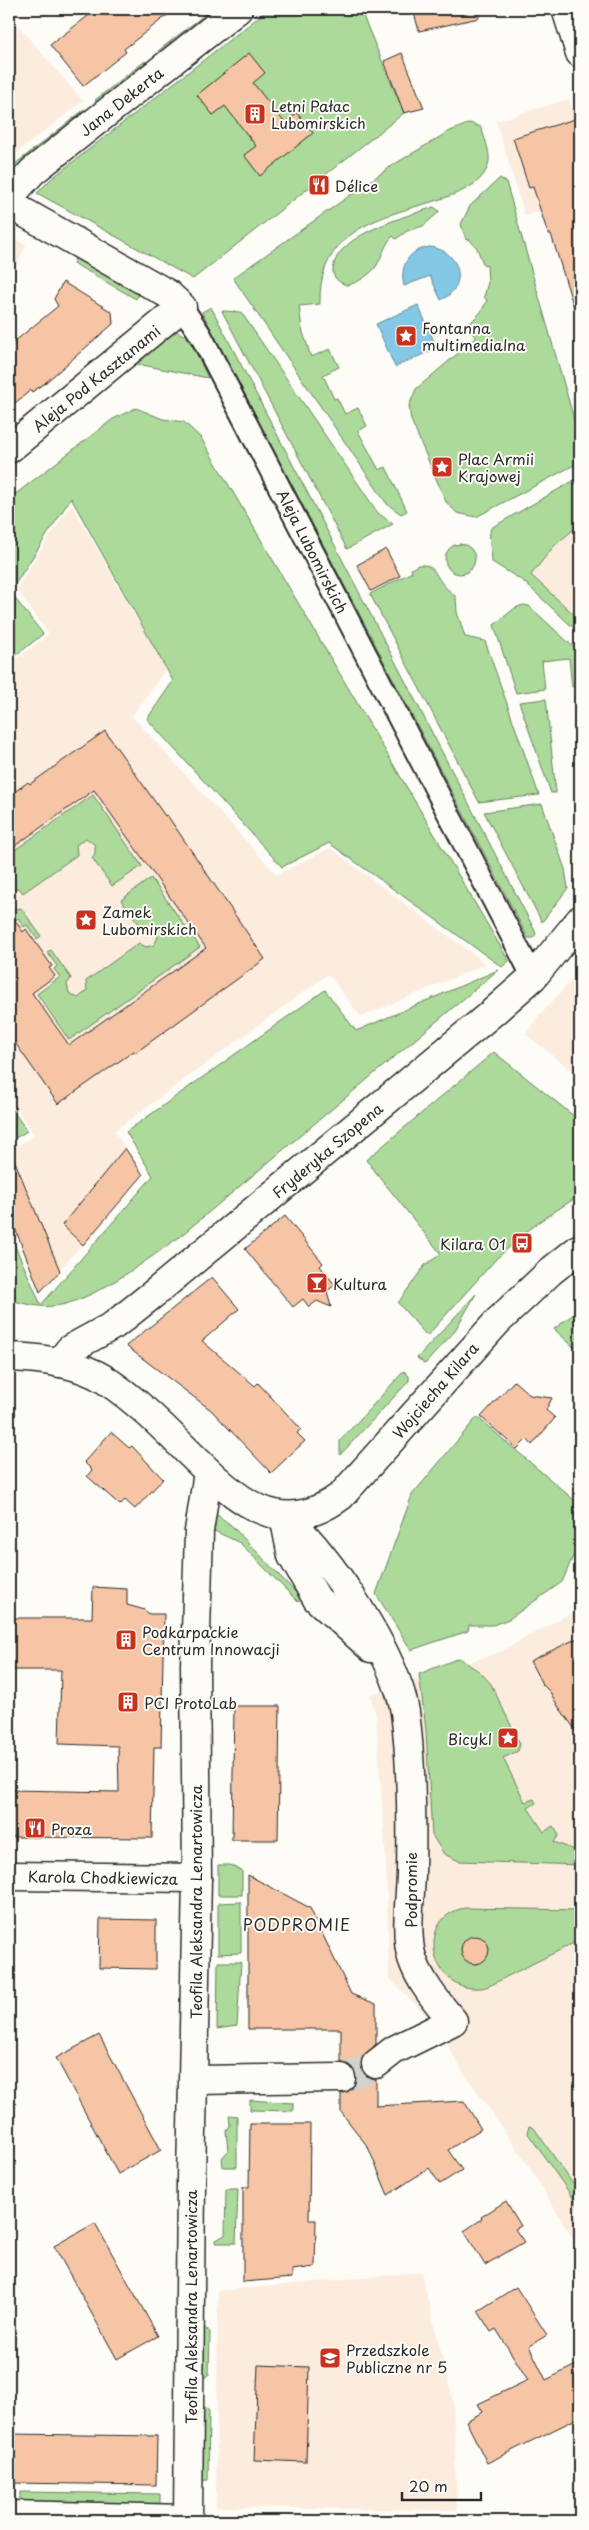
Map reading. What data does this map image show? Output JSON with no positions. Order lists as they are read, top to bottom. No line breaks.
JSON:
{"streets":{"street":["Jana Dekerta","Aleja Pod Kasztanami","Aleja Lubomirskich","Fryderyka Szopena","Wojciecha Kilara","Karola Chodkiewicza","Podpromie","Teofila Aleksandra Lenartowicza"]},"crossings":[["Aleja Pod Kasztanami","Aleja Lubomirskich"],["Aleja Lubomirskich","Fryderyka Szopena"],["Wojciecha Kilara","Podpromie"],["Karola Chodkiewicza","Teofila Aleksandra Lenartowicza"],["Podpromie","Teofila Aleksandra Lenartowicza"]],"districts":["PODPROMIE"],"places":{"building":["Letni Pałac Lubomirskich","Podkarpackie Centrum Innowacji","PCI ProtoLab"],"restaurant":["Délice","Proza"],"place":["Fontanna multimedialna","Plac Armii Krajowej","Zamek Lubomirskich","Bicykl"],"bus stop":["Kilara 01"],"bar":["Kultura"],"school or university":["Przedszkole Publiczne nr 5"]},"scale_bar":"20 m"}
